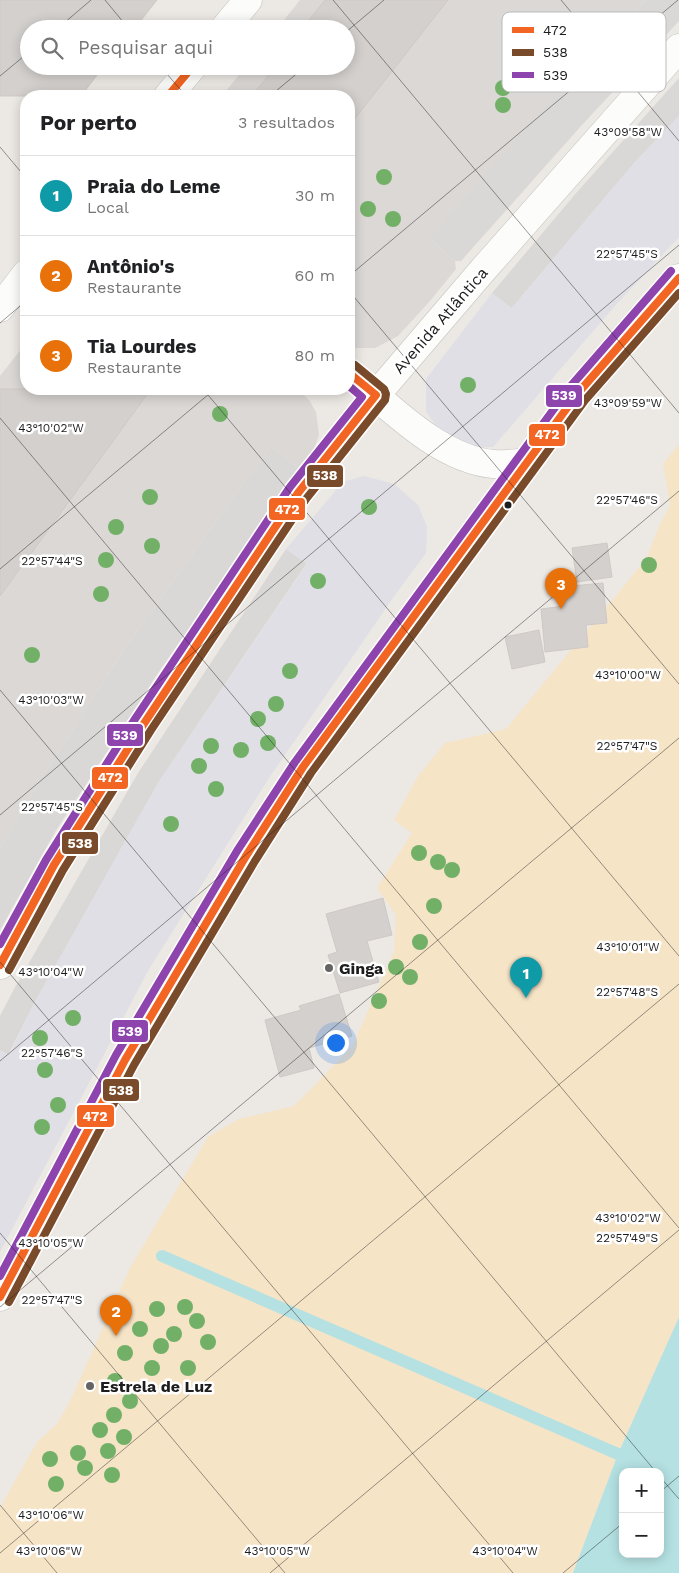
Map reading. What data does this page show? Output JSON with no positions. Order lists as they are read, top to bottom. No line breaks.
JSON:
{"streets":{"street":["Avenida Atlântica"]},"places":["Ginga","Estrela de Luz"],"lines":["transit line 472","transit line 539","transit line 538"],"legend":["472","538","539"],"page":{"search":"Pesquisar aqui","heading":["Por perto","3 resultados"],"list":[{"mark":"1","name":"Praia do Leme","note":"Local","value":"30 m"},{"mark":"2","name":"Antônio's","note":"Restaurante","value":"60 m"},{"mark":"3","name":"Tia Lourdes","note":"Restaurante","value":"80 m"}],"pins":["3","1","2"],"map_buttons":["+","−"]},"coordinates":["43°09'58\"W","22°57'45\"S","43°09'59\"W","43°10'02\"W","22°57'46\"S","22°57'44\"S","43°10'00\"W","43°10'03\"W","22°57'47\"S","43°10'01\"W","43°10'04\"W","22°57'48\"S","22°57'49\"S","43°10'05\"W","43°10'06\"W"]}
